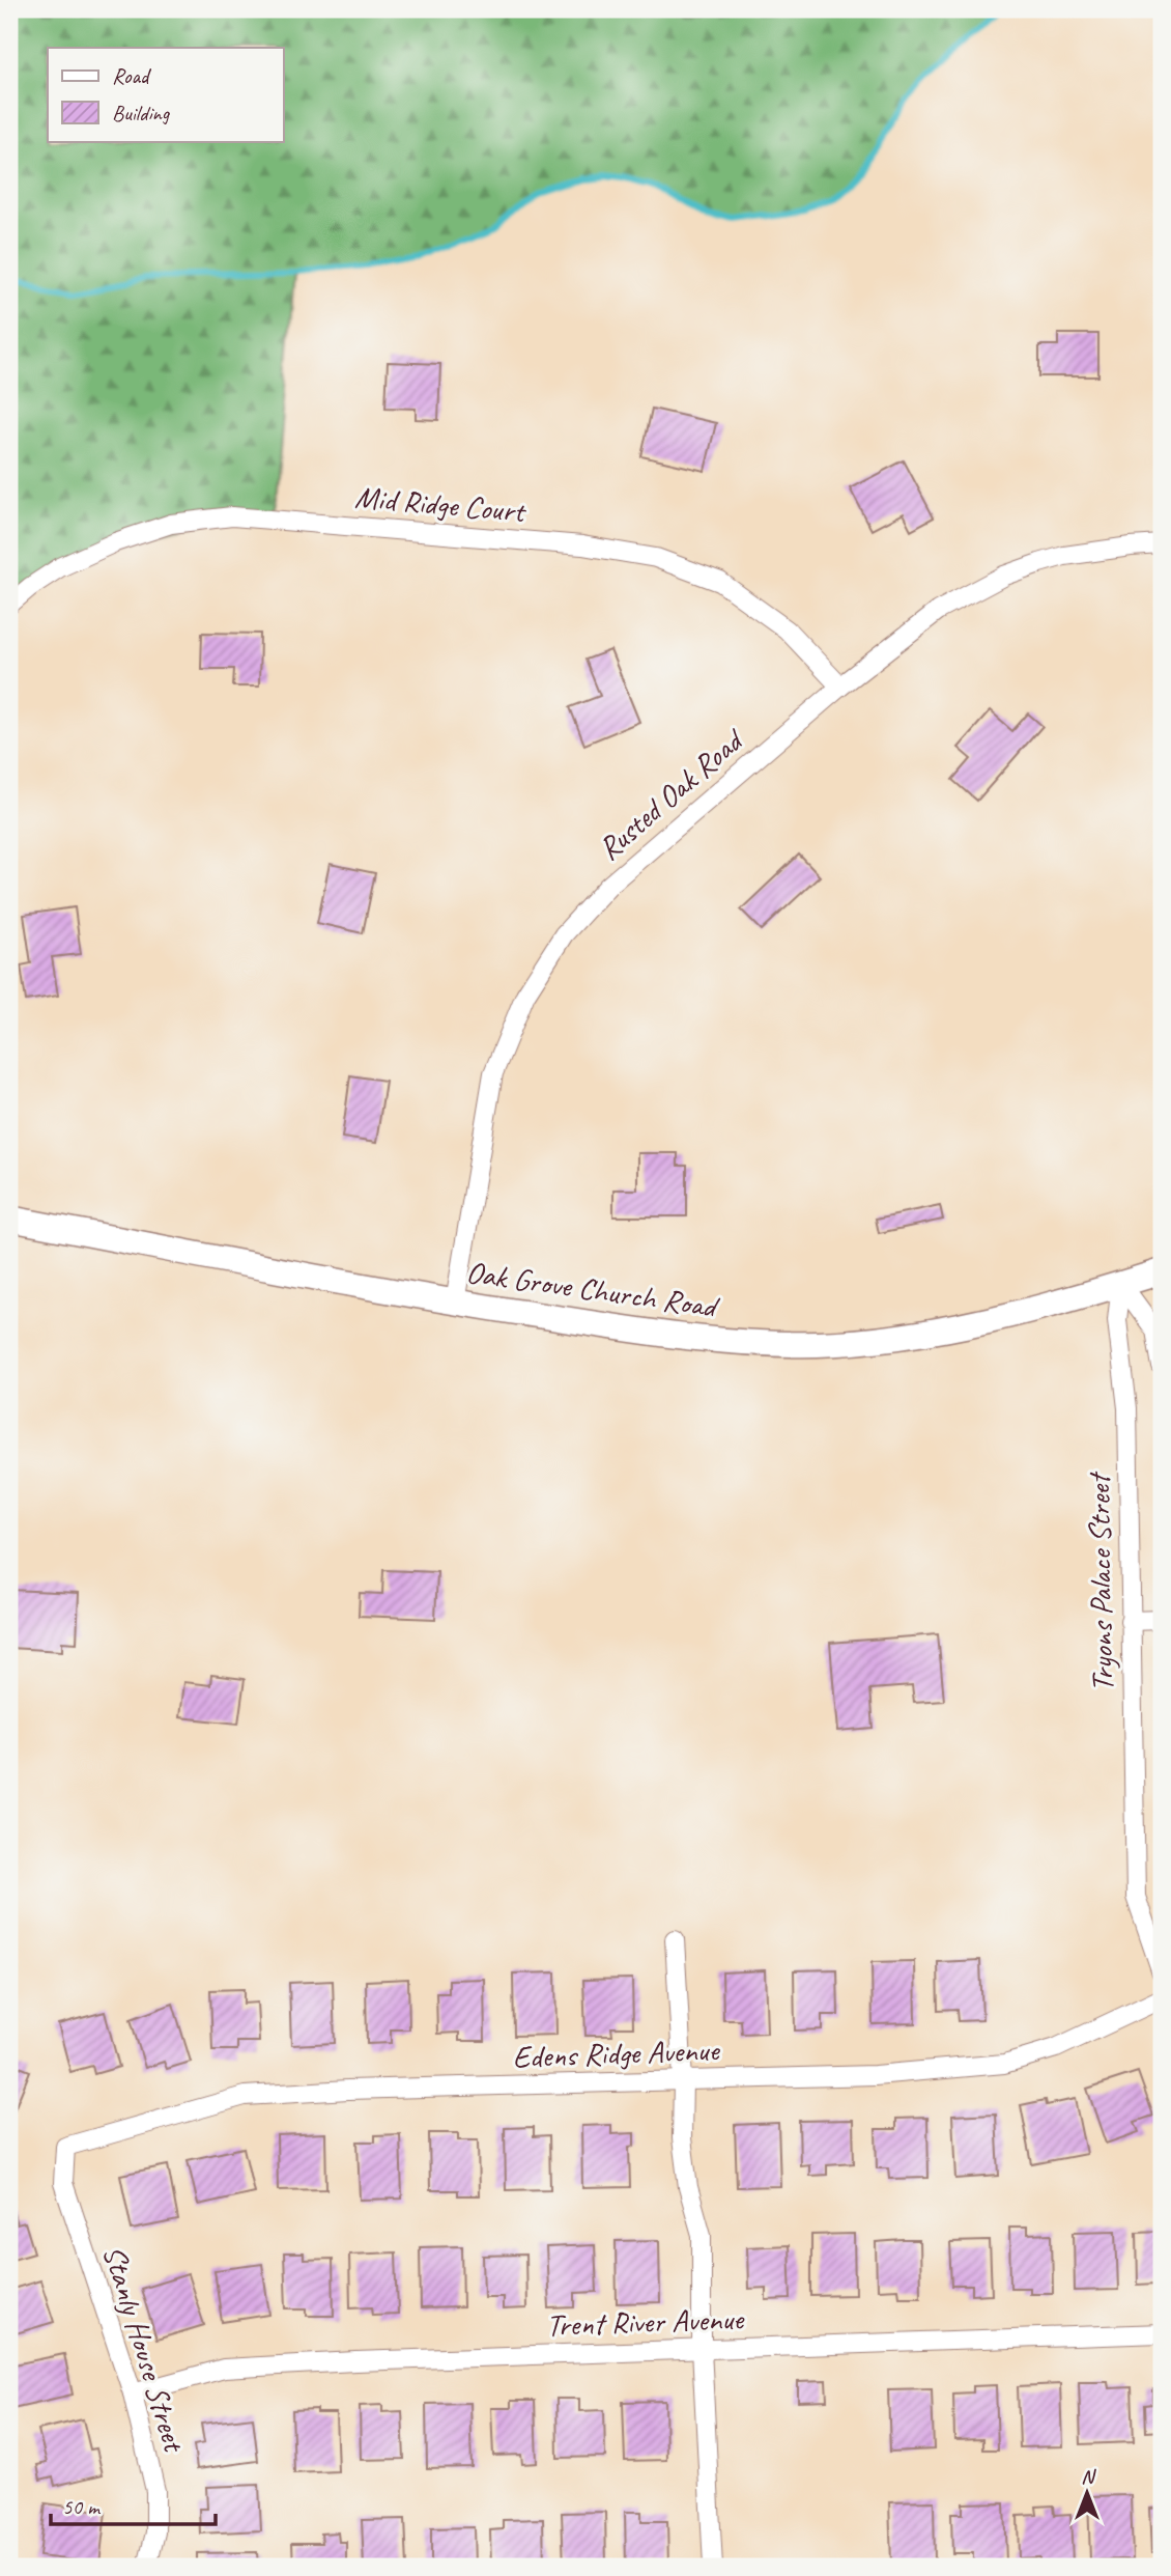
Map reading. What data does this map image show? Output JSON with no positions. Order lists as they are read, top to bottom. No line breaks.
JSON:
{"streets":{"main road":["Oak Grove Church Road"],"street":["Mid Ridge Court","Rusted Oak Road","Tryons Palace Street","Edens Ridge Avenue","Trent River Avenue","Stanly House Street"]},"crossings":[["Mid Ridge Court","Rusted Oak Road"],["Rusted Oak Road","Oak Grove Church Road"],["Oak Grove Church Road","Tryons Palace Street"],["Edens Ridge Avenue","Stanly House Street"],["Trent River Avenue","Stanly House Street"]],"legend":["Road","Building"],"scale_bar":"50 m","north":"top"}
